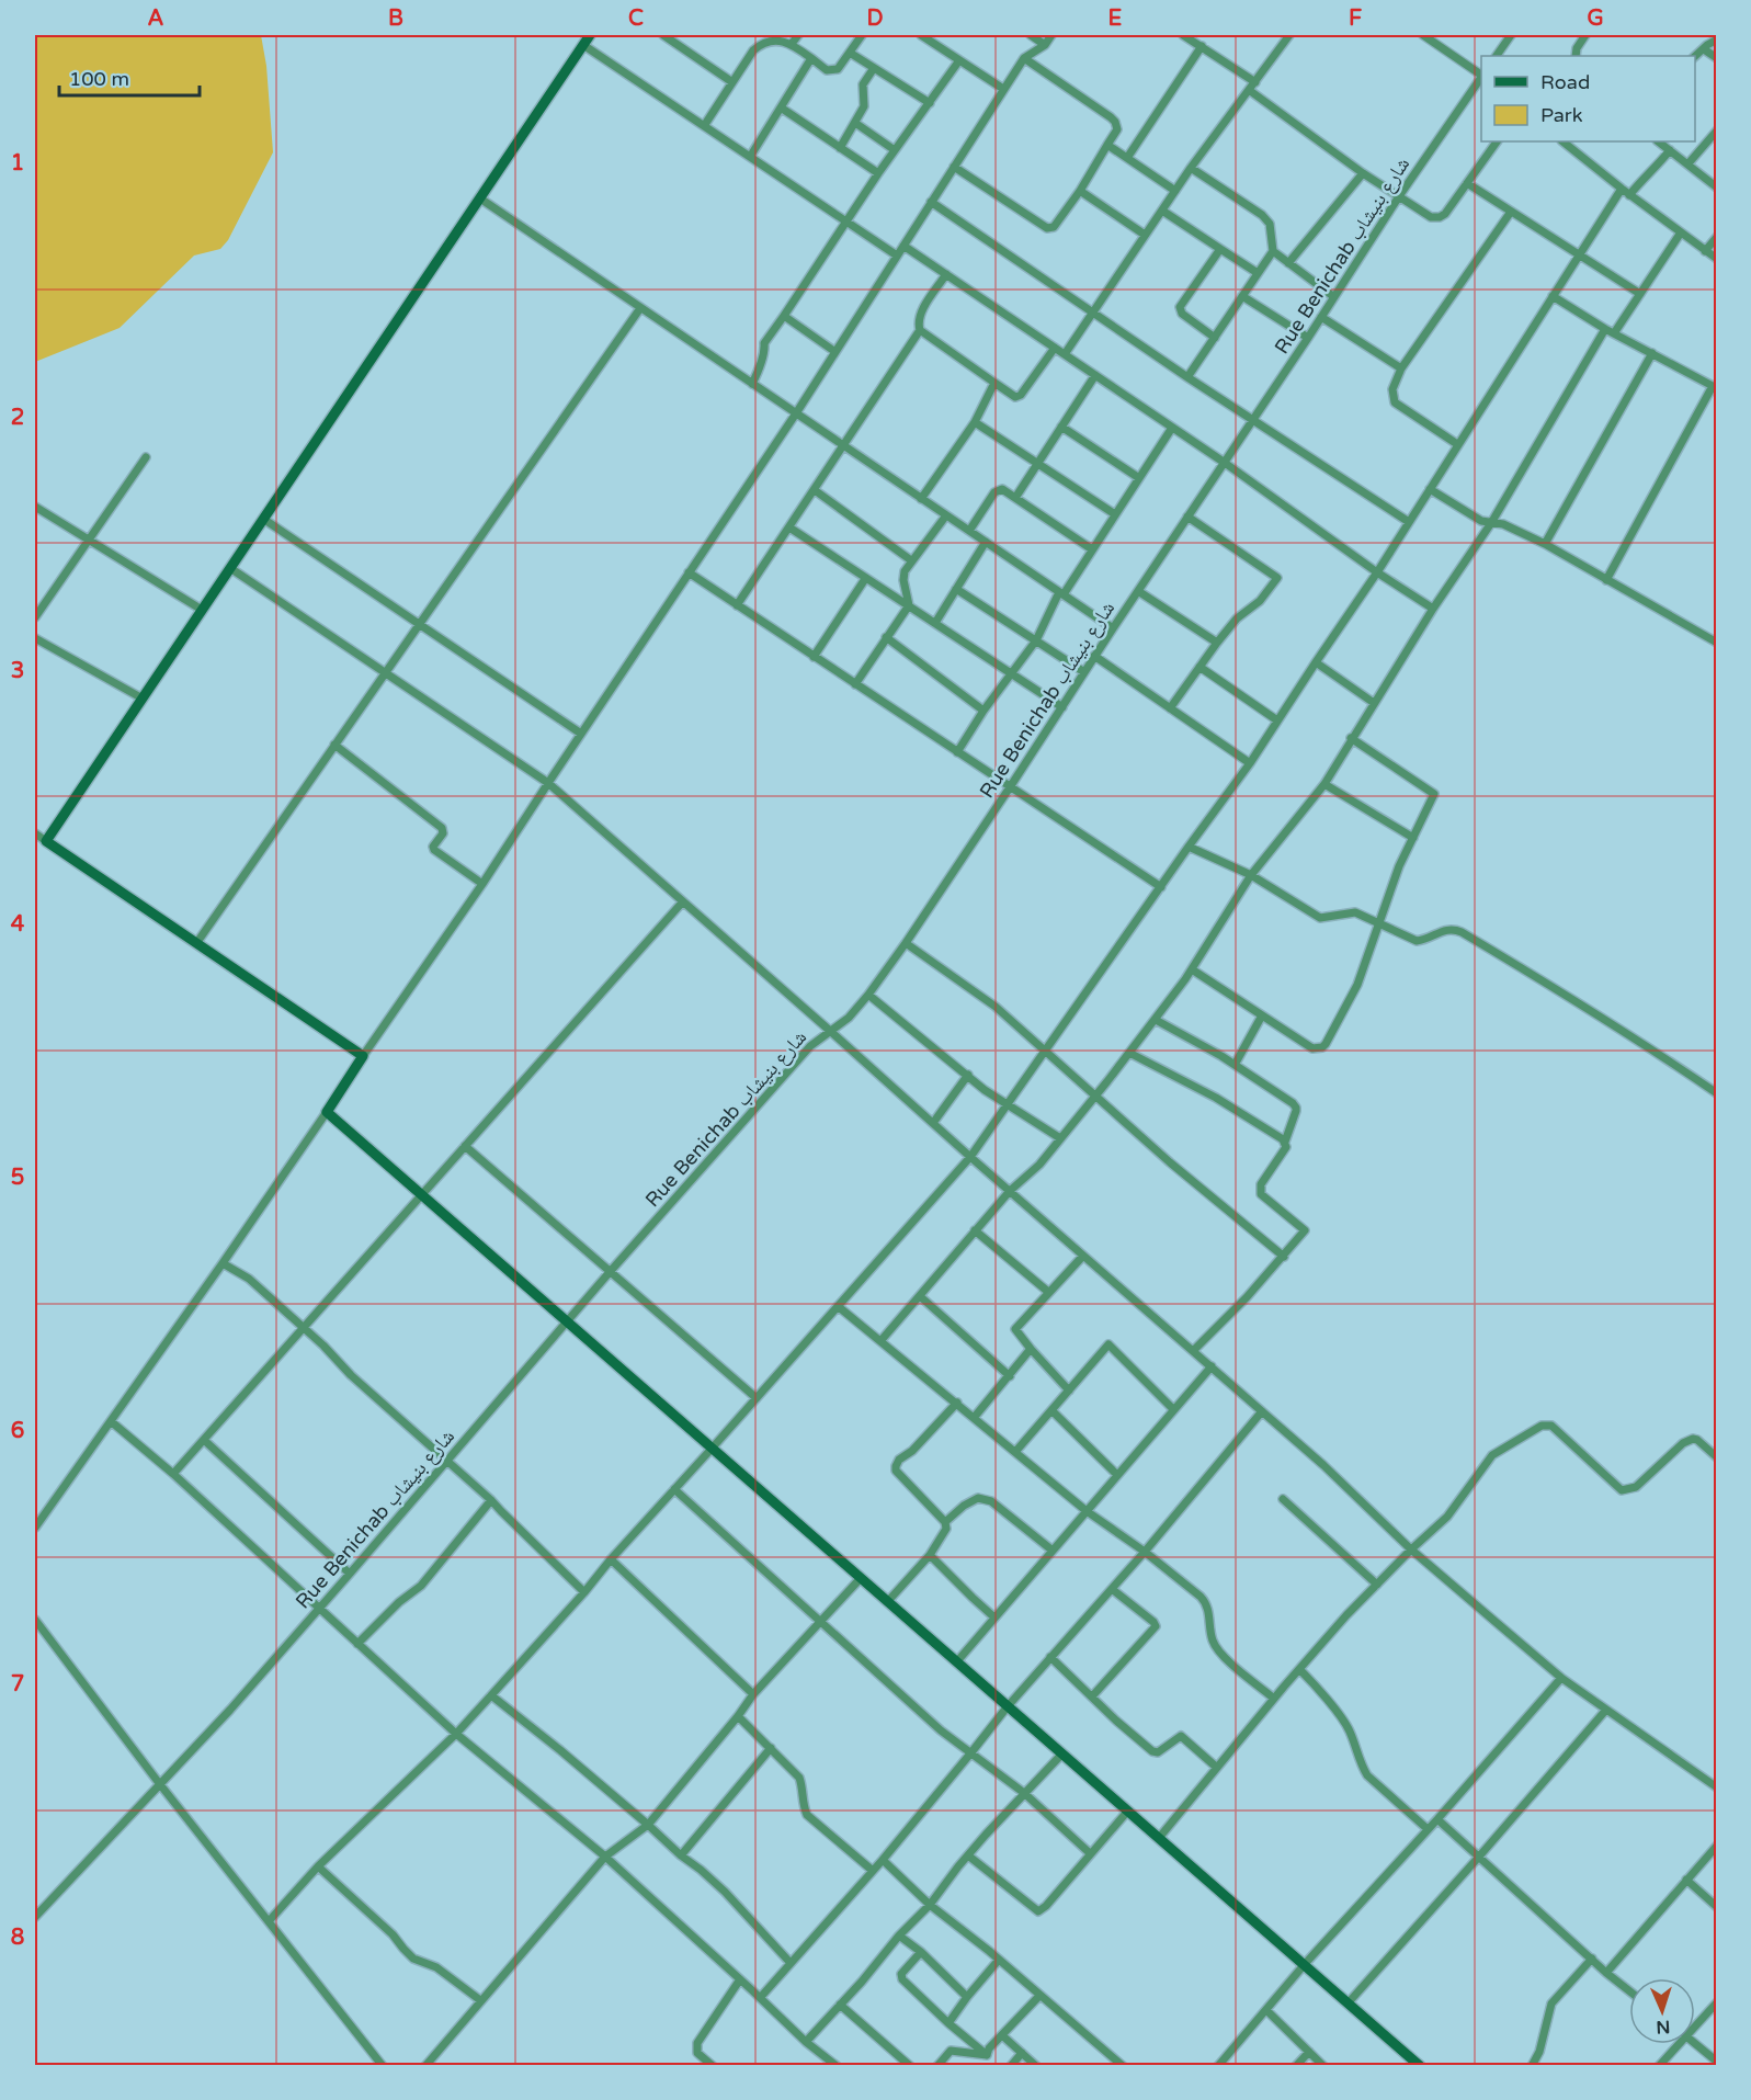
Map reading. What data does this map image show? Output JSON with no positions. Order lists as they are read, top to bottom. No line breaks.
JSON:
{"streets":{"street":["Rue Benichab شارع بنيشاب"]},"legend":["Road","Park"],"scale_bar":"100 m","north":"bottom","grid":{"columns":["A","B","C","D","E","F","G"],"rows":["1","2","3","4","5","6","7","8"]}}
